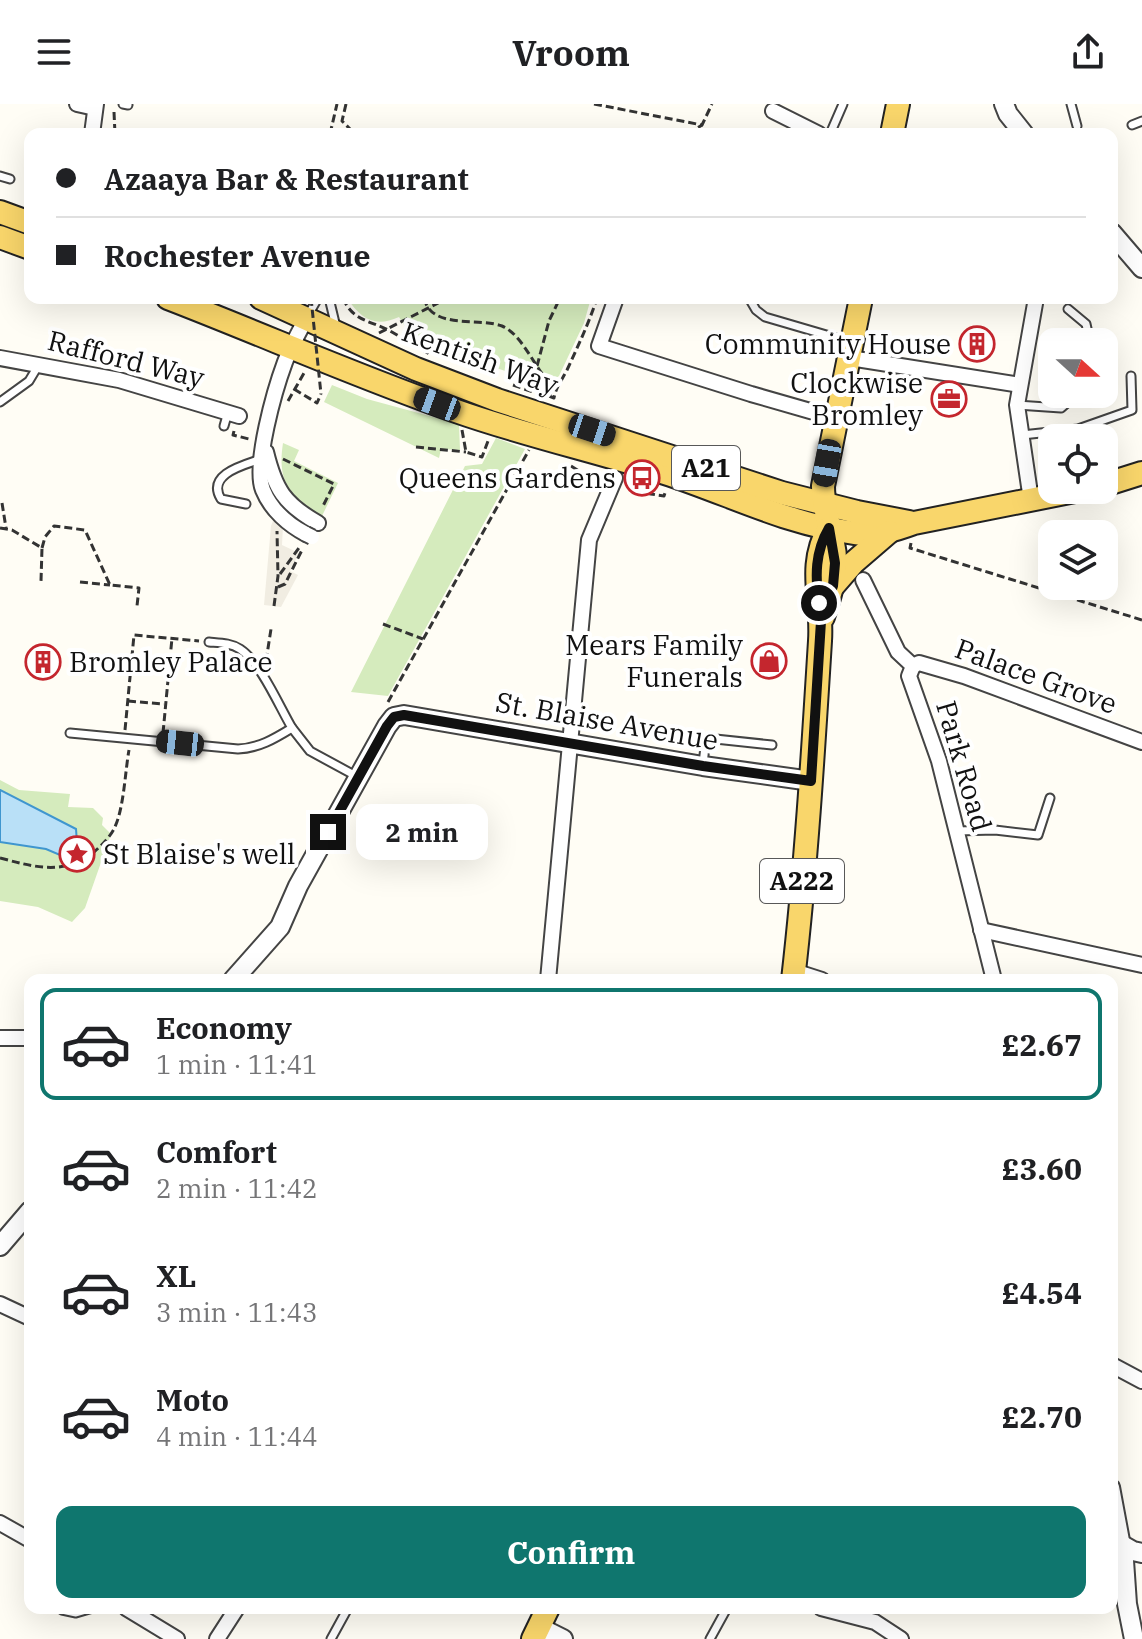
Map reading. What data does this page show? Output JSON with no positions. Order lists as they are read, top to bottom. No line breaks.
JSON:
{"streets":{"main road":["Kentish Way","A21","A222"],"street":["Rafford Way","Palace Grove","St. Blaise Avenue","Park Road"]},"crossings":[["Kentish Way","A21"],["Kentish Way","A222"],["A21","A222"],["Palace Grove","Park Road"],["St. Blaise Avenue","A222"]],"places":{"building":["Community House","Bromley Palace"],"office":["Clockwise Bromley"],"bus stop":["Queens Gardens"],"shop":["Mears Family Funerals"],"place":["St Blaise's well"]},"north":"right","page":{"header":"Vroom","banner":["Azaaya Bar & Restaurant","Rochester Avenue"],"bubble":"2 min","list":[{"name":"Economy","note":"1 min · 11:41","value":"£2.67"},{"name":"Comfort","note":"2 min · 11:42","value":"£3.60"},{"name":"XL","note":"3 min · 11:43","value":"£4.54"},{"name":"Moto","note":"4 min · 11:44","value":"£2.70"}],"buttons":"Confirm"}}
